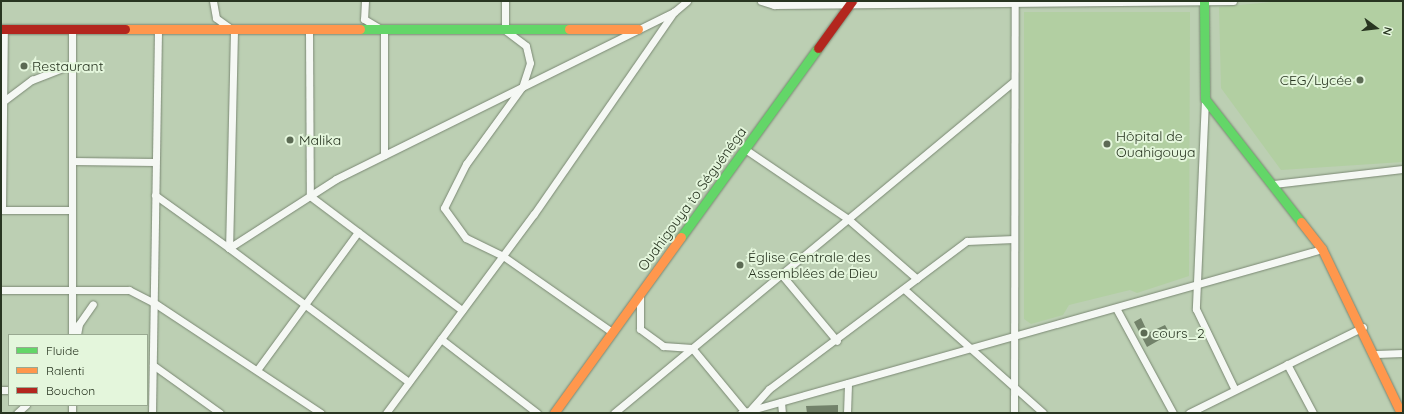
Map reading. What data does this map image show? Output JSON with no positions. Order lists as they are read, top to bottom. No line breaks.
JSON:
{"streets":{"main road":["Ouahigouya to Séguénéga"]},"places":["Restaurant","CEG/Lycée","Malika","Hôpital de Ouahigouya","Église Centrale des Assemblées de Dieu","cours_2"],"legend":["Fluide","Ralenti","Bouchon"],"north":"right"}
